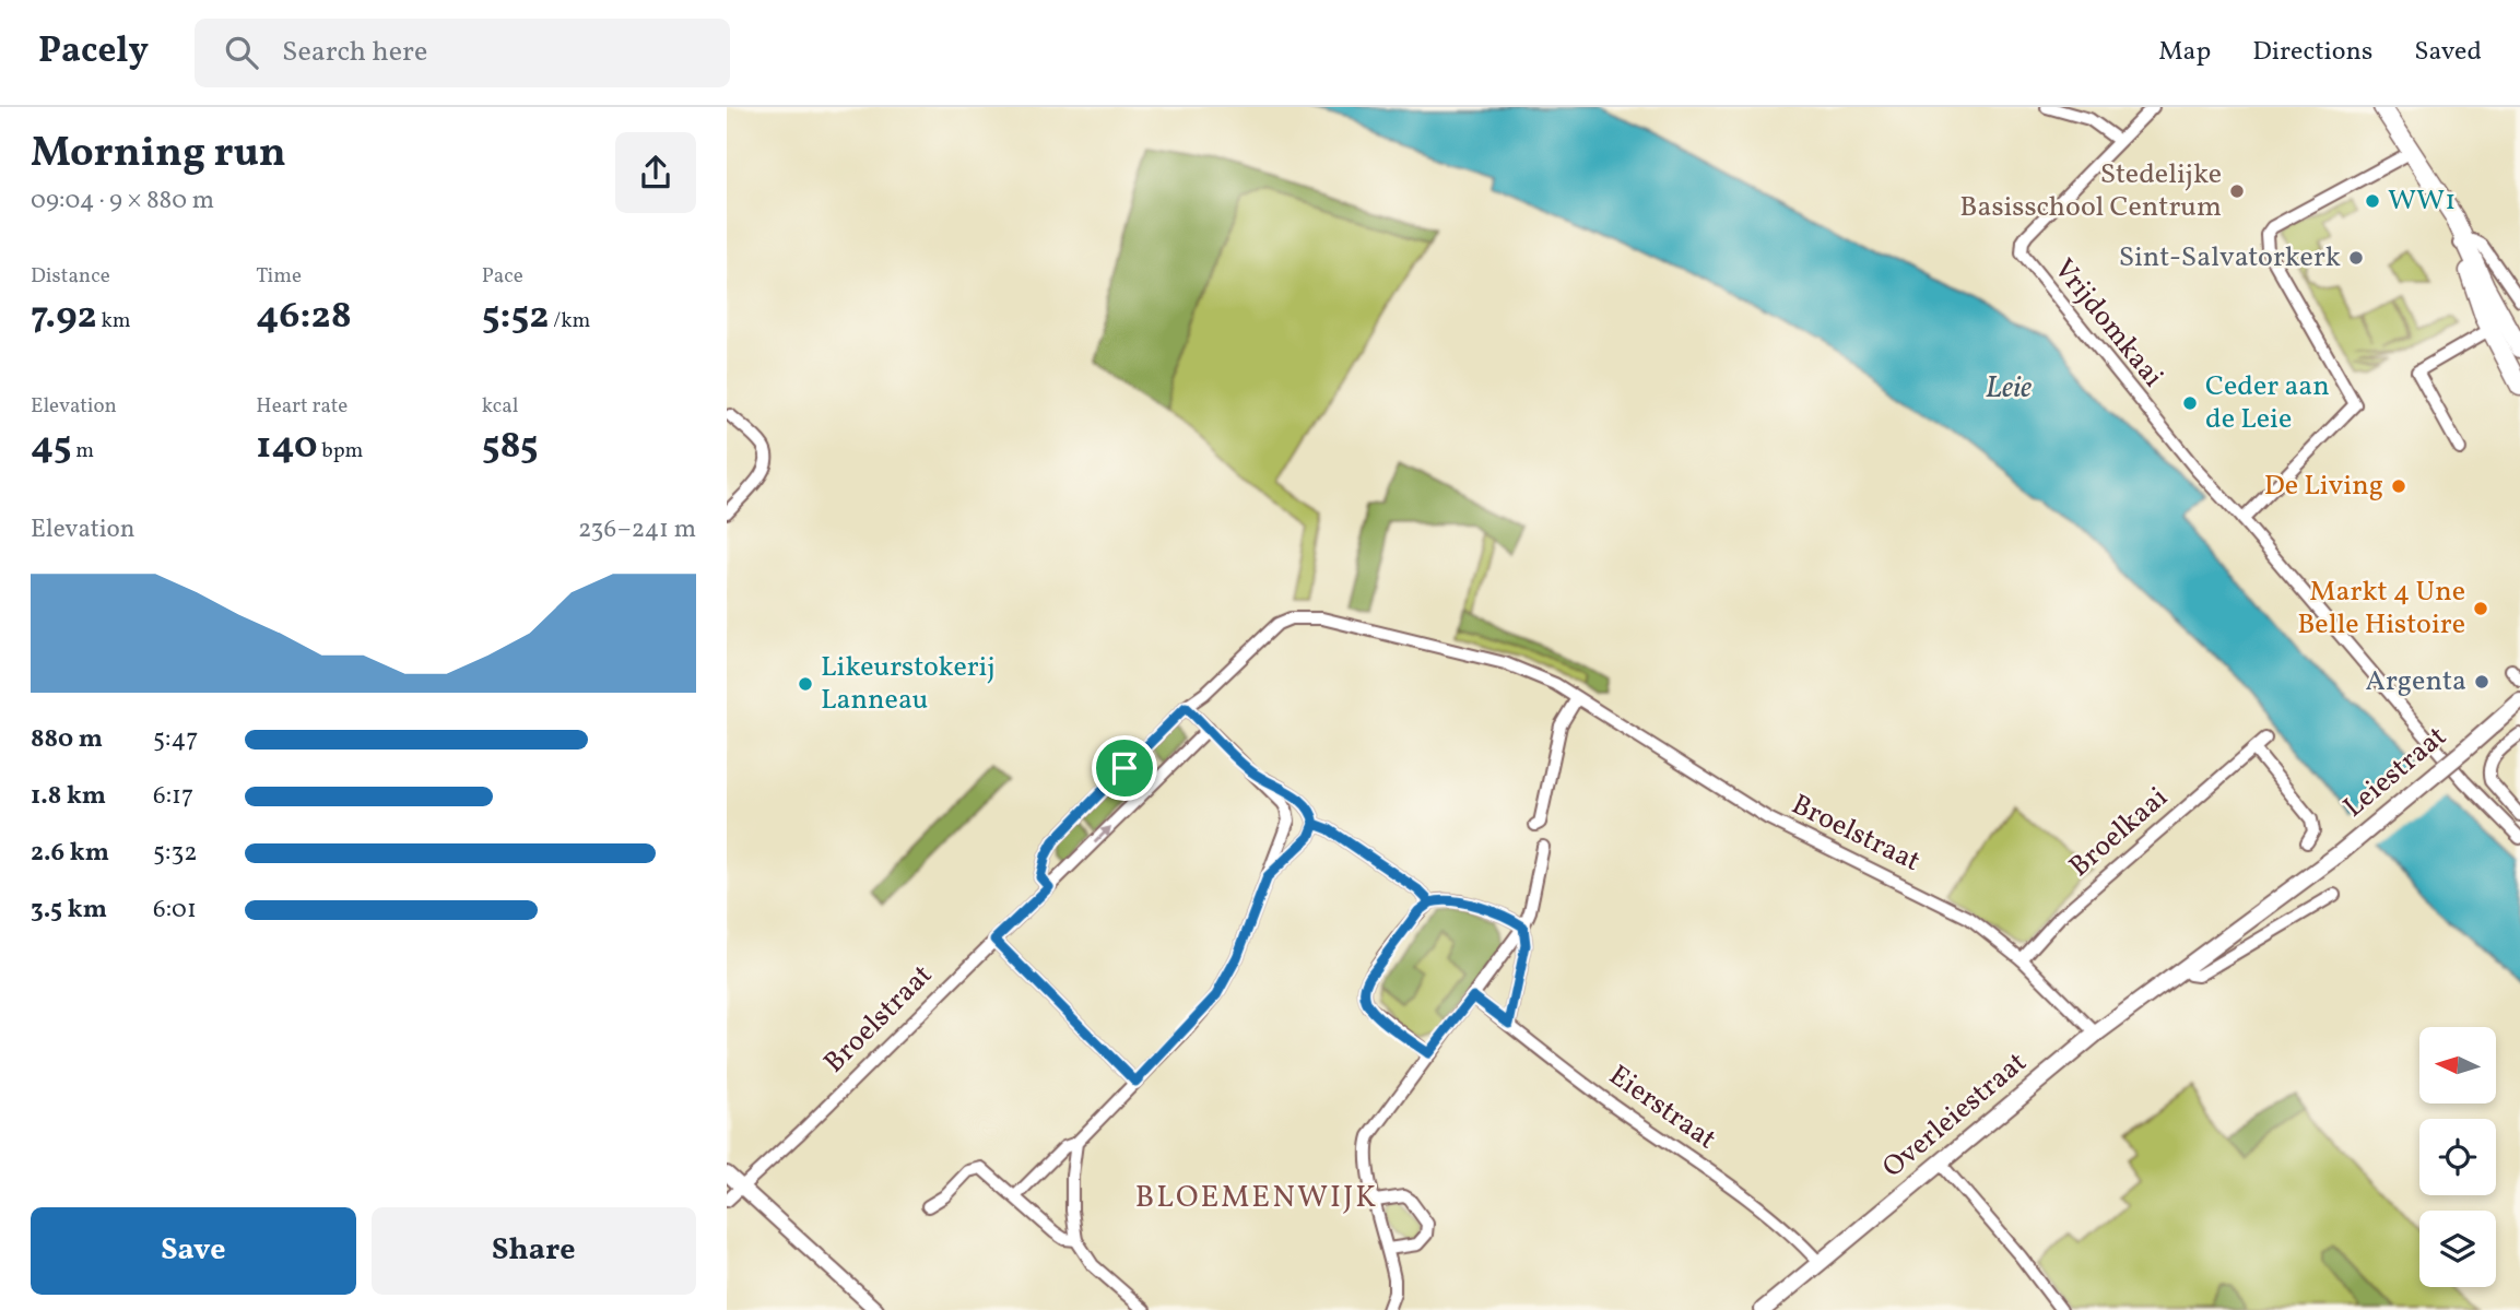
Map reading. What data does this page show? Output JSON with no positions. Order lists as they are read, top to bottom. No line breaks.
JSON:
{"streets":{"main road":["Leiestraat","Overleiestraat"],"street":["Vrijdomkaai","Broelkaai","Broelstraat","Eierstraat"]},"crossings":[["Leiestraat","Overleiestraat"],["Broelkaai","Broelstraat"],["Broelstraat","Overleiestraat"],["Eierstraat","Overleiestraat"]],"districts":["BLOEMENWIJK"],"water":["Leie"],"places":["Stedelijke Basisschool Centrum","WW1","Sint-Salvatorkerk","Ceder aan de Leie","De Living","Markt 4 Une Belle Histoire","Argenta","Likeurstokerij Lanneau"],"north":"left","page":{"header":"Pacely","search":"Search here","nav":["Map","Directions","Saved"],"heading":["Morning run","09:04 · 9 × 880 m"],"stats":[["Distance","7.92 km"],["Time","46:28"],["Pace","5:52 /km"],["Elevation","45 m"],["Heart rate","140 bpm"],["kcal","585"]],"chart":["Elevation","236–241 m"],"list":[{"name":"880 m","note":"5:47"},{"name":"1.8 km","note":"6:17"},{"name":"2.6 km","note":"5:32"},{"name":"3.5 km","note":"6:01"}],"buttons":["Save","Share"]}}
